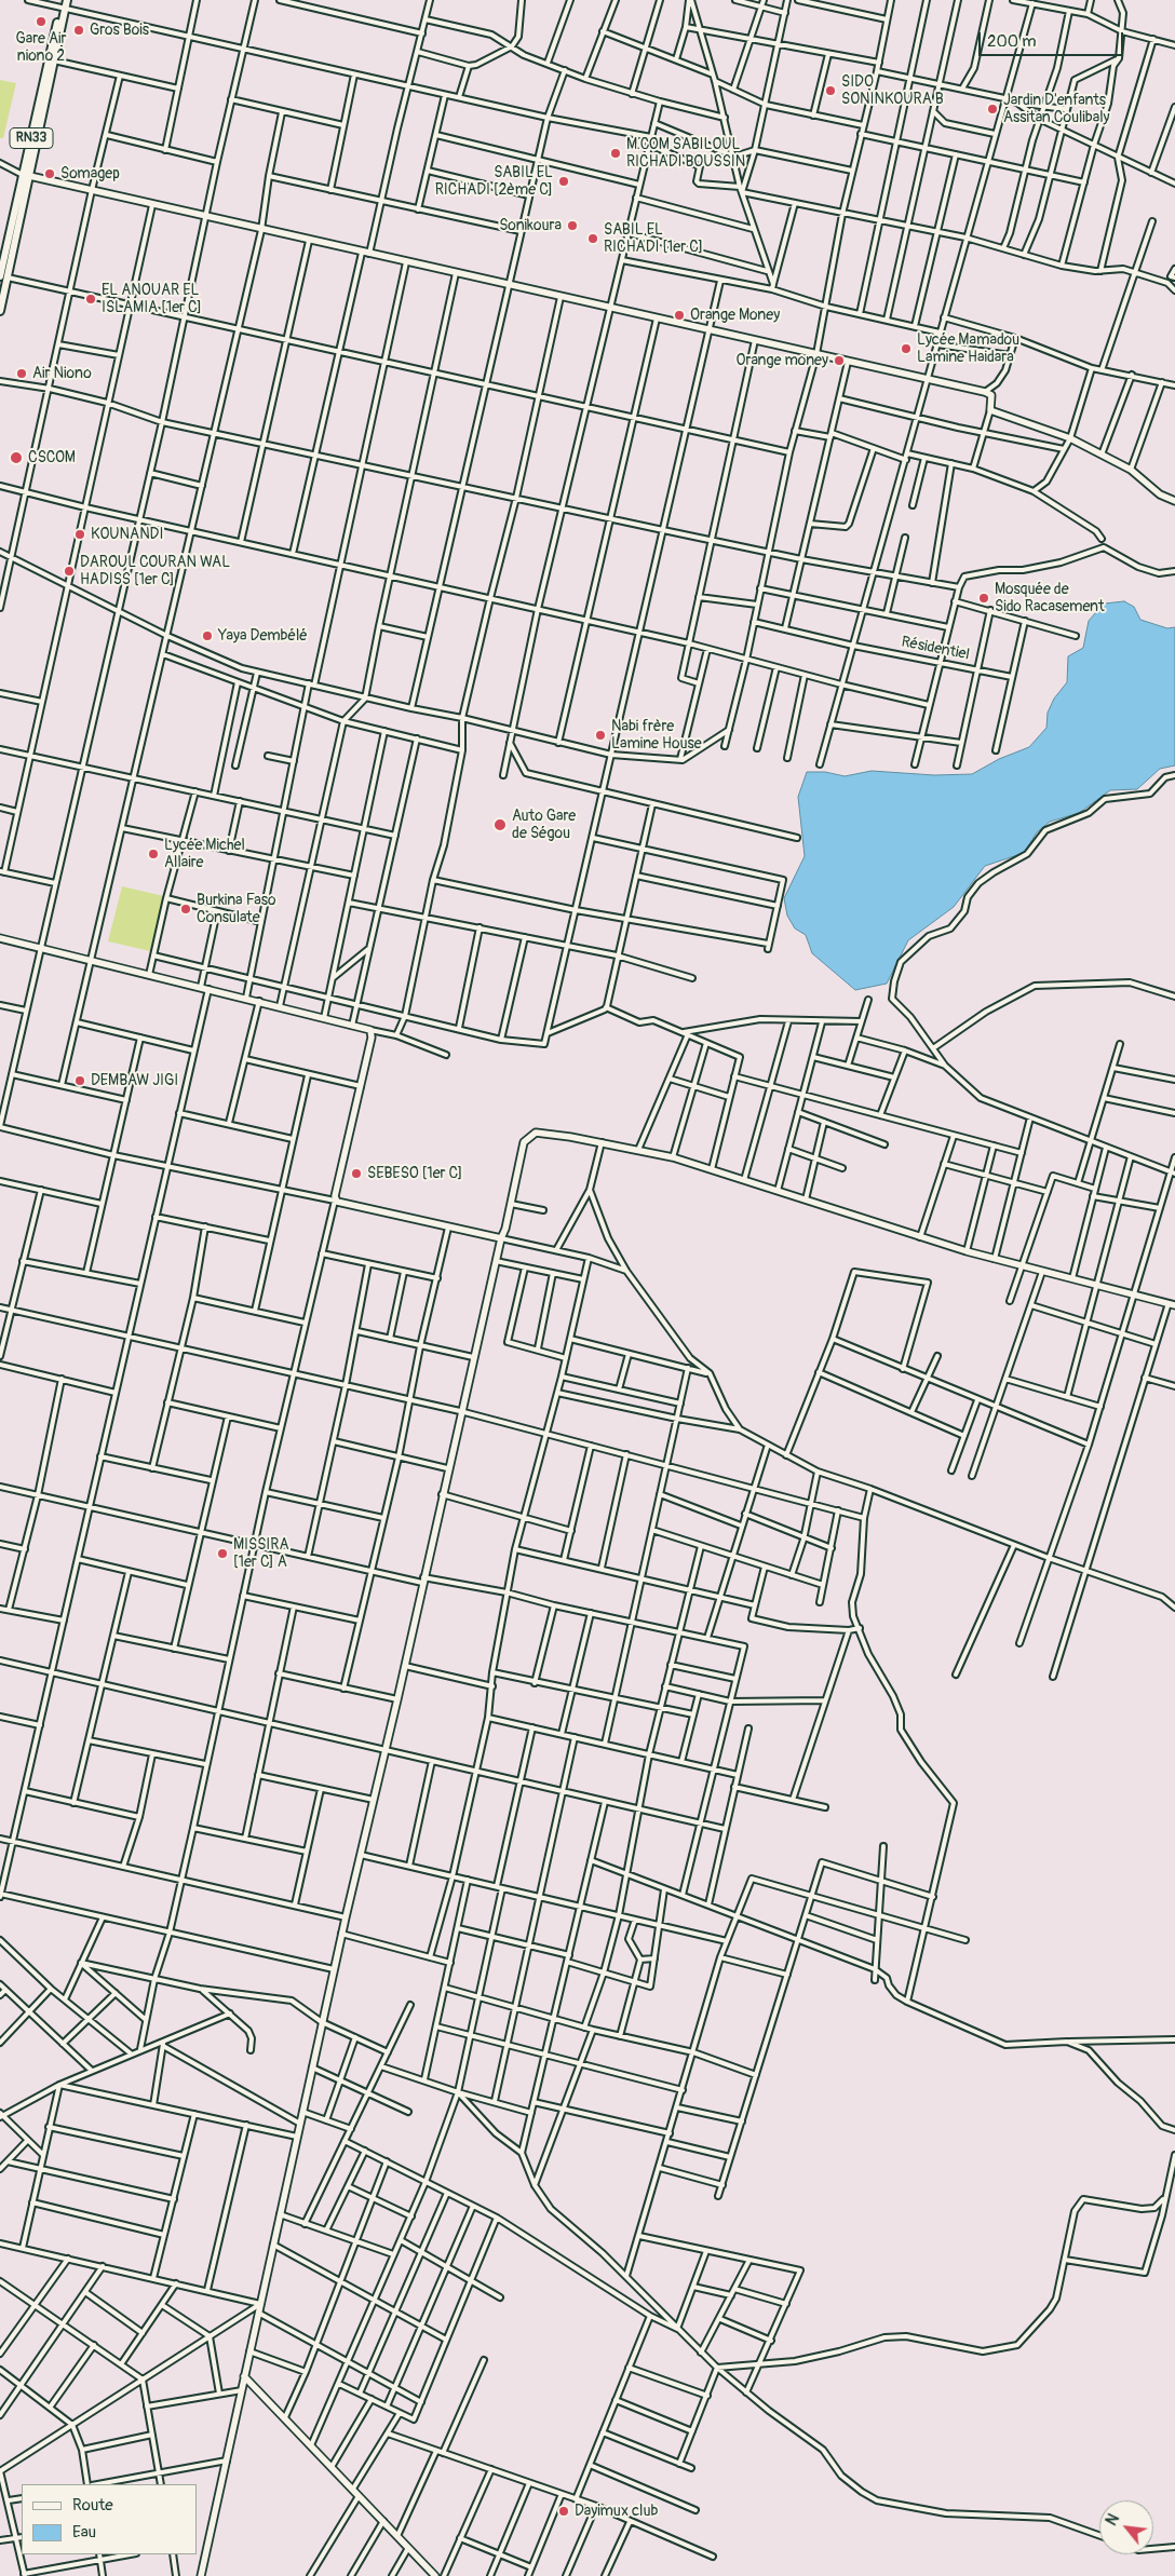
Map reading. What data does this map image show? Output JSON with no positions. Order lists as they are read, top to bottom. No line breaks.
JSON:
{"streets":{"main road":["RN33"],"street":["Résidentiel"]},"places":["Gare Air niono 2","Gros Bois","SIDO SONINKOURA B","Jardin D'enfants Assitan Coulibaly","M.COM SABILOUL RICHADI BOUSSIN","Somagep","SABIL EL RICHADI [2ème C]","Sonikoura","SABIL EL RICHADI [1er C]","EL ANOUAR EL ISLAMIA [1er C]","Orange Money","Lycée Mamadou Lamine Haidara","Orange money","Air Niono","CSCOM","KOUNANDI","DAROUL COURAN WAL HADISS [1er C]","Mosquée de Sido Racasement","Yaya Dembélé","Nabi frère Lamine House","Auto Gare de Ségou","Lycée Michel Allaire","Burkina Faso Consulate","DEMBAW JIGI","SEBESO [1er C]","MISSIRA [1er C] A","Dayimux club"],"legend":["Route","Eau"],"scale_bar":"200 m","north":"top left"}
